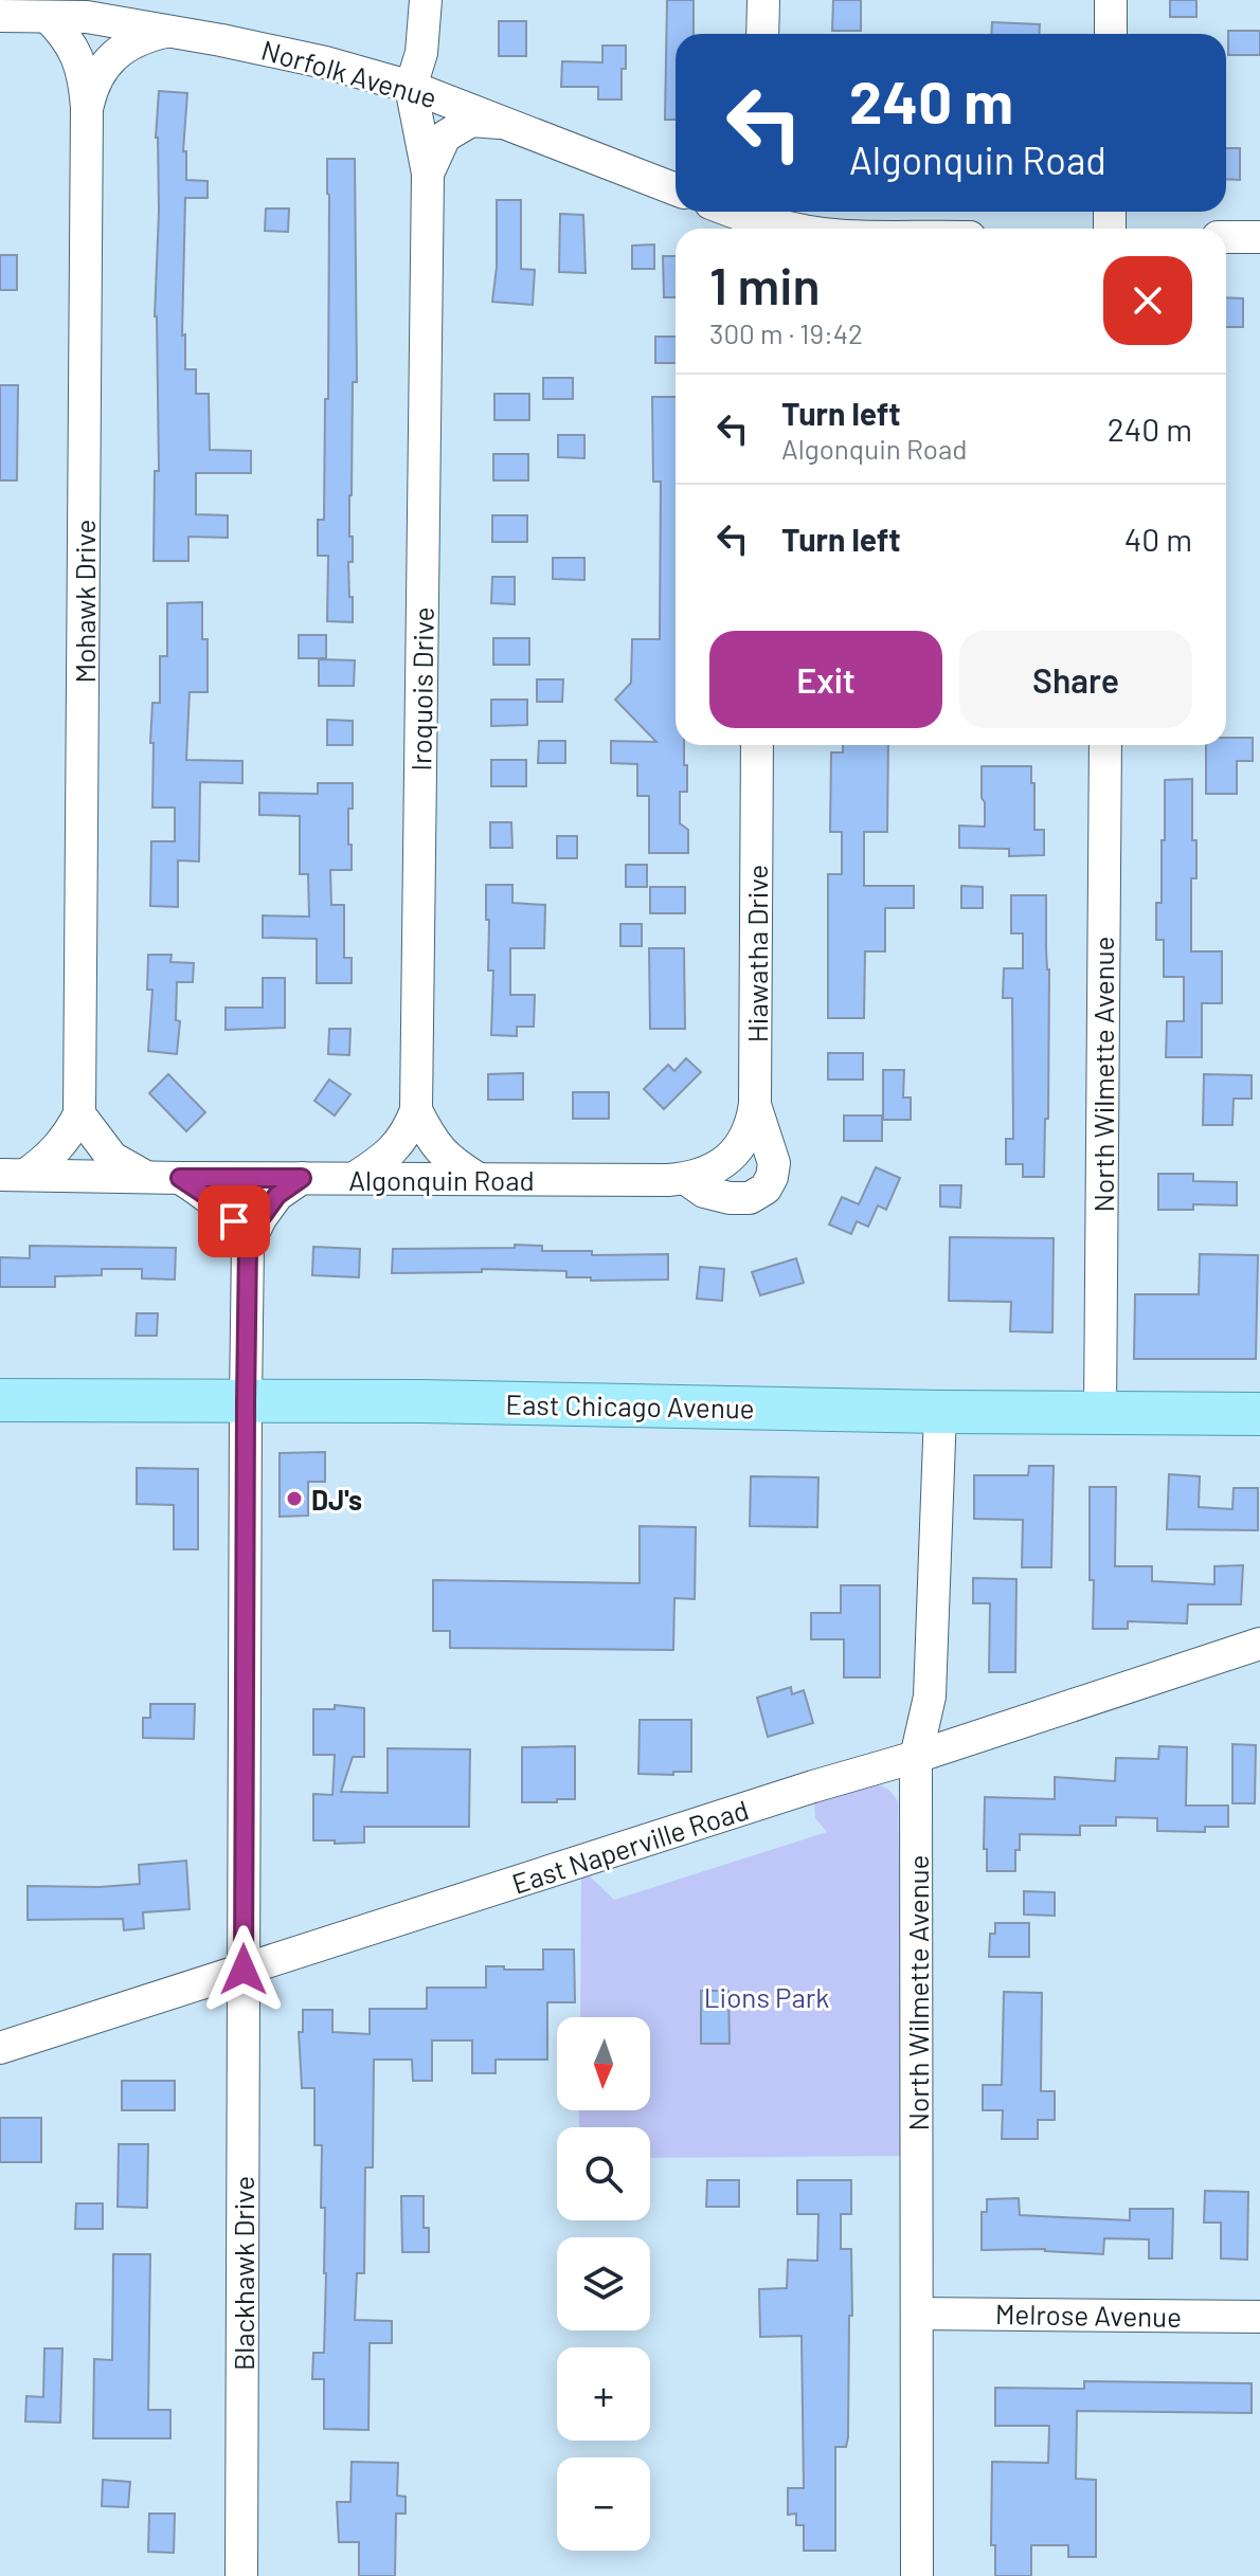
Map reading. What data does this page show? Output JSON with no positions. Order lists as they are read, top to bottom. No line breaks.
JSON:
{"streets":{"main road":["East Chicago Avenue"],"street":["Norfolk Avenue","Mohawk Drive","Iroquois Drive","Hiawatha Drive","North Wilmette Avenue","Algonquin Road","East Naperville Road","Blackhawk Drive","Melrose Avenue"]},"crossings":[["Norfolk Avenue","Mohawk Drive"],["Norfolk Avenue","Iroquois Drive"],["Iroquois Drive","Algonquin Road"],["Hiawatha Drive","Algonquin Road"],["North Wilmette Avenue","East Chicago Avenue"],["North Wilmette Avenue","East Naperville Road"],["North Wilmette Avenue","Melrose Avenue"],["East Chicago Avenue","Blackhawk Drive"],["East Naperville Road","Blackhawk Drive"]],"parks":["Lions Park"],"places":["DJ's"],"north":"bottom","page":{"turn":["240 m","Algonquin Road"],"heading":["1 min","300 m · 19:42"],"list":[{"name":"Turn left","note":"Algonquin Road","value":"240 m"},{"name":"Turn left","value":"40 m"}],"buttons":["Exit","Share"],"map_buttons":["+","−"]}}
